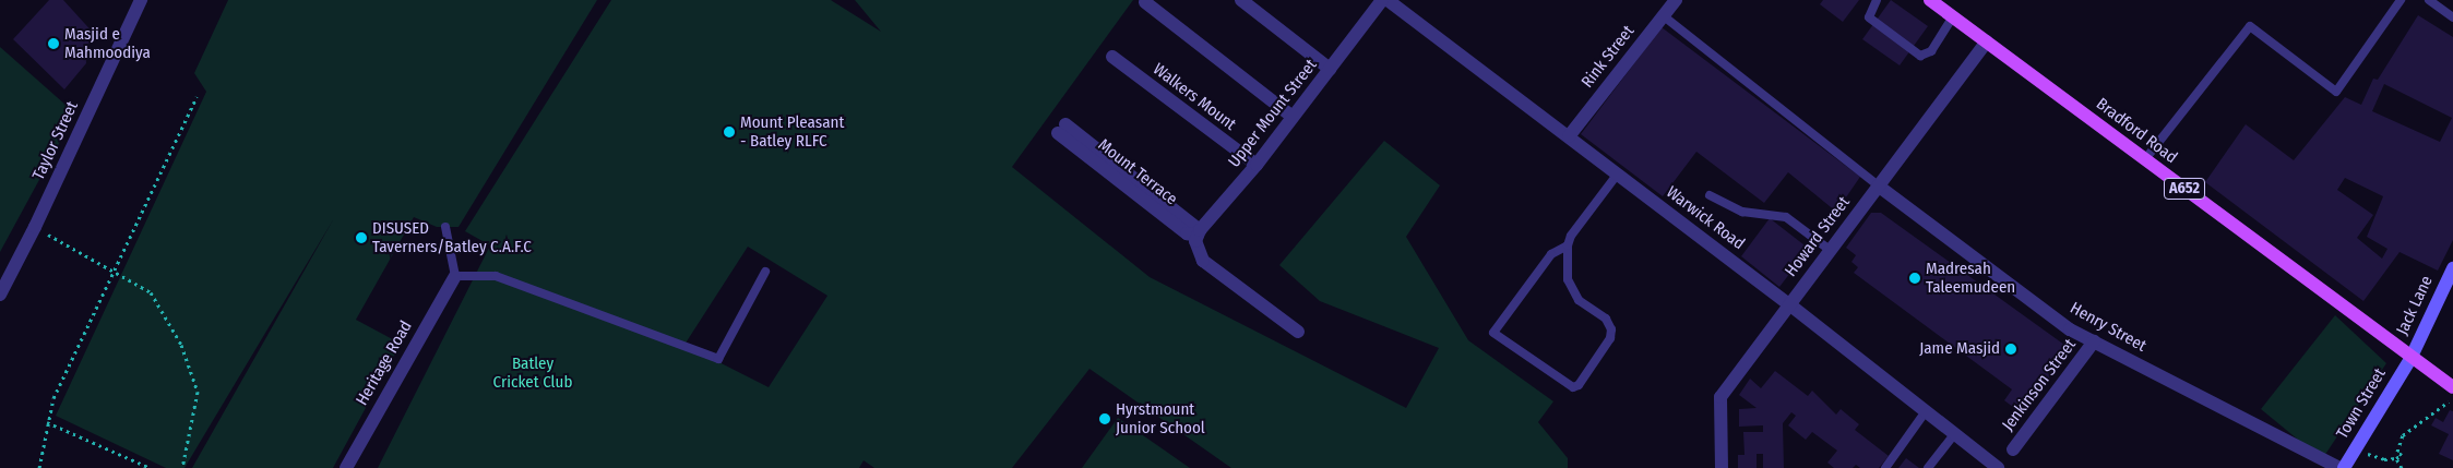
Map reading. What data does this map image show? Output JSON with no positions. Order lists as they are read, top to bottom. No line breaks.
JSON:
{"streets":{"main road":["Bradford Road","A652"],"street":["Rink Street","Walkers Mount","Upper Mount Street","Taylor Street","Mount Terrace","Warwick Road","Howard Street","Jack Lane","Henry Street","Heritage Road","Jenkinson Street","Town Street"]},"crossings":[["Rink Street","Warwick Road"],["Walkers Mount","Upper Mount Street"],["Upper Mount Street","Mount Terrace"],["Bradford Road","Howard Street"],["Bradford Road","Jack Lane"],["Bradford Road","Town Street"],["Warwick Road","Howard Street"],["Howard Street","Henry Street"],["Jack Lane","Town Street"],["Henry Street","Jenkinson Street"],["Henry Street","Town Street"]],"parks":["Batley Cricket Club"],"places":["Masjid e Mahmoodiya","Mount Pleasant - Batley RLFC","DISUSED Taverners/Batley C.A.F.C","Madresah Taleemudeen","Jame Masjid","Hyrstmount Junior School"]}
